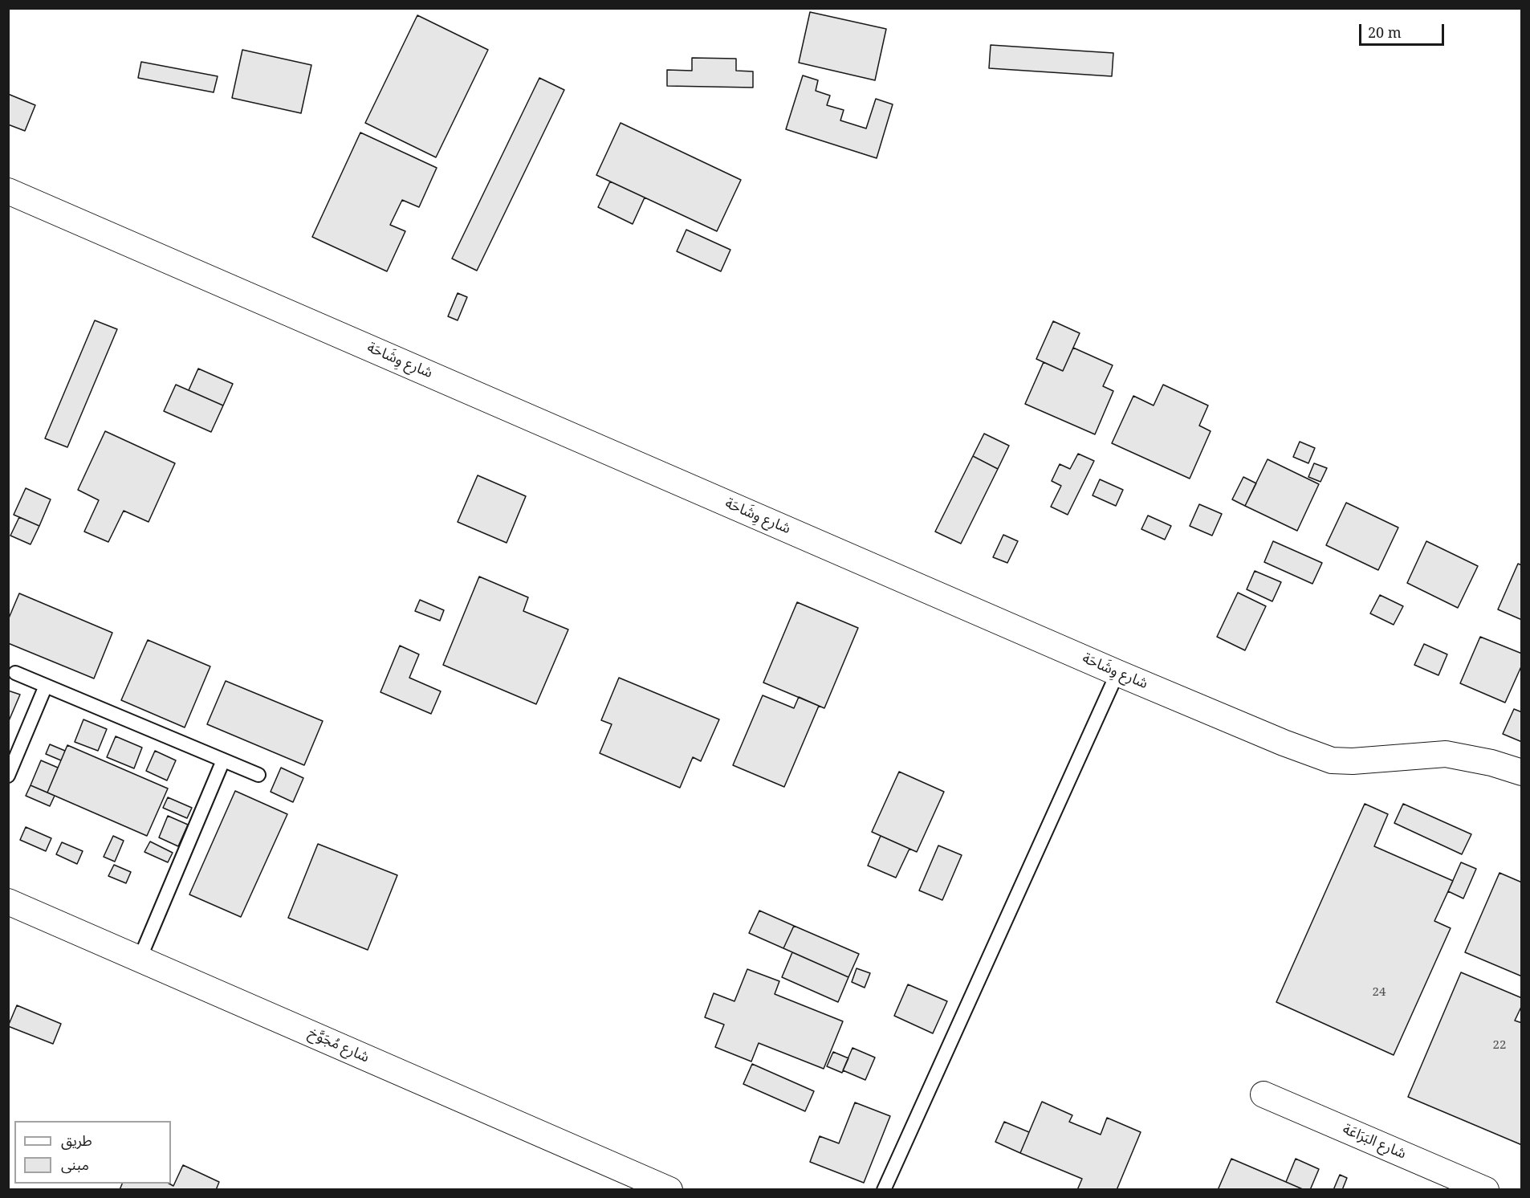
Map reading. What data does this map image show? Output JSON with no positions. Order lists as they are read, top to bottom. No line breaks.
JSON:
{"streets":{"street":["شارع وِشَاحَة","شارع مُجَوَّخ","شارع البَرَاعَة"]},"house_numbers":["24","22"],"legend":["طريق","مبنى"],"scale_bar":"20 m"}
